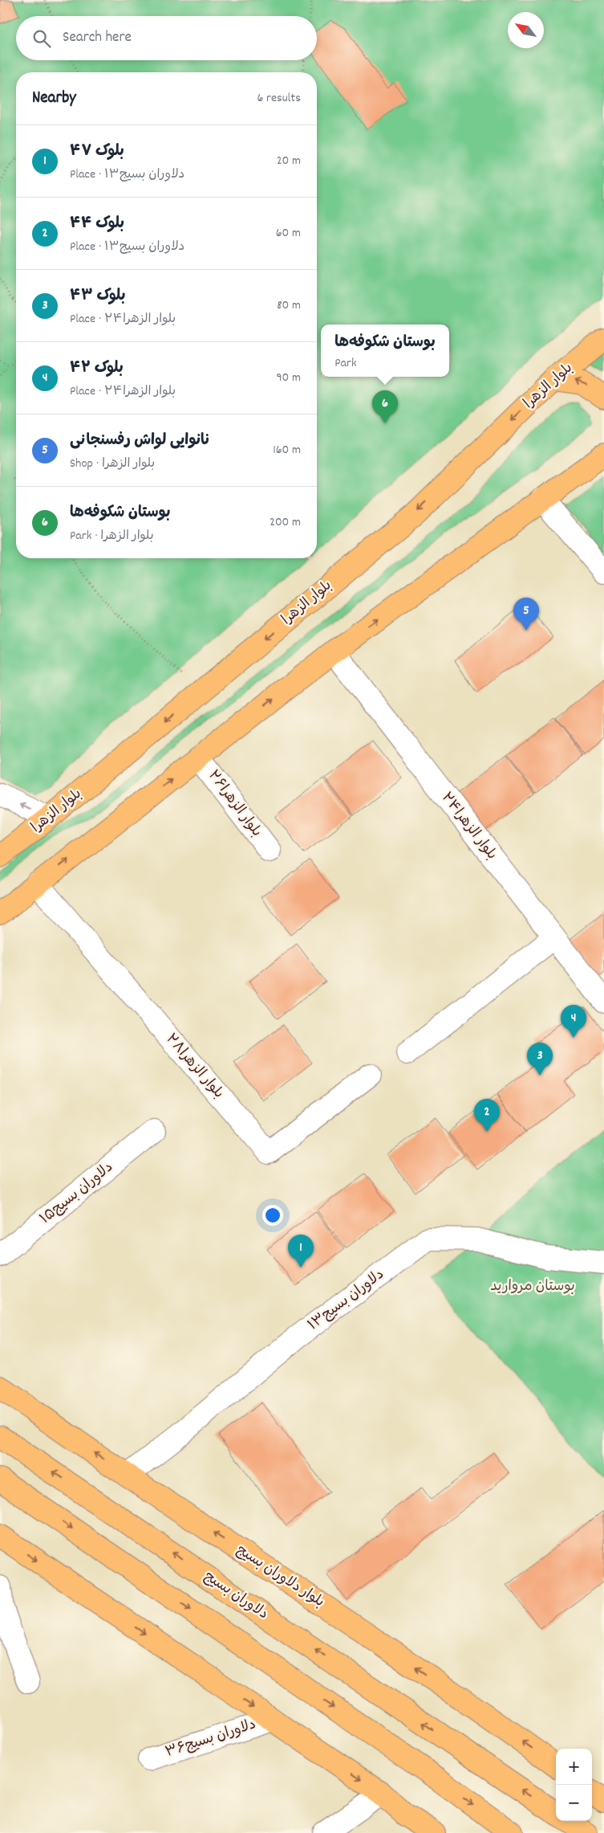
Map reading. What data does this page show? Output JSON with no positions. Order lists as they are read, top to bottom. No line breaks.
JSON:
{"streets":{"main road":["بلوار الزهرا","بلوار دلاوران بسیج","دلاوران بسیج"],"street":["بلوار الزهرا۲۶","بلوار الزهرا۲۴","بلوار الزهرا۲۸","دلاوران بسیج۱۵","دلاوران بسیج۱۳","دلاوران بسیج۳۶"]},"crossings":[["دلاوران بسیج۱۳","بلوار دلاوران بسیج"]],"parks":["بوستان مروارید"],"north":"top left","page":{"search":"Search here","heading":["Nearby","6 results"],"list":[{"mark":"1","name":"بلوک ۴۷","note":"Place · دلاوران بسیج۱۳","value":"20 m"},{"mark":"2","name":"بلوک ۴۴","note":"Place · دلاوران بسیج۱۳","value":"60 m"},{"mark":"3","name":"بلوک ۴۳","note":"Place · بلوار الزهرا۲۴","value":"80 m"},{"mark":"4","name":"بلوک ۴۲","note":"Place · بلوار الزهرا۲۴","value":"90 m"},{"mark":"5","name":"نانوایی لواش رفسنجانی","note":"Shop · بلوار الزهرا","value":"160 m"},{"mark":"6","name":"بوستان شکوفه‌ها","note":"Park · بلوار الزهرا","value":"200 m"}],"popup":["بوستان شکوفه‌ها","Park"],"pins":["6","5","4","3","2","1"],"map_buttons":["+","−"]}}
